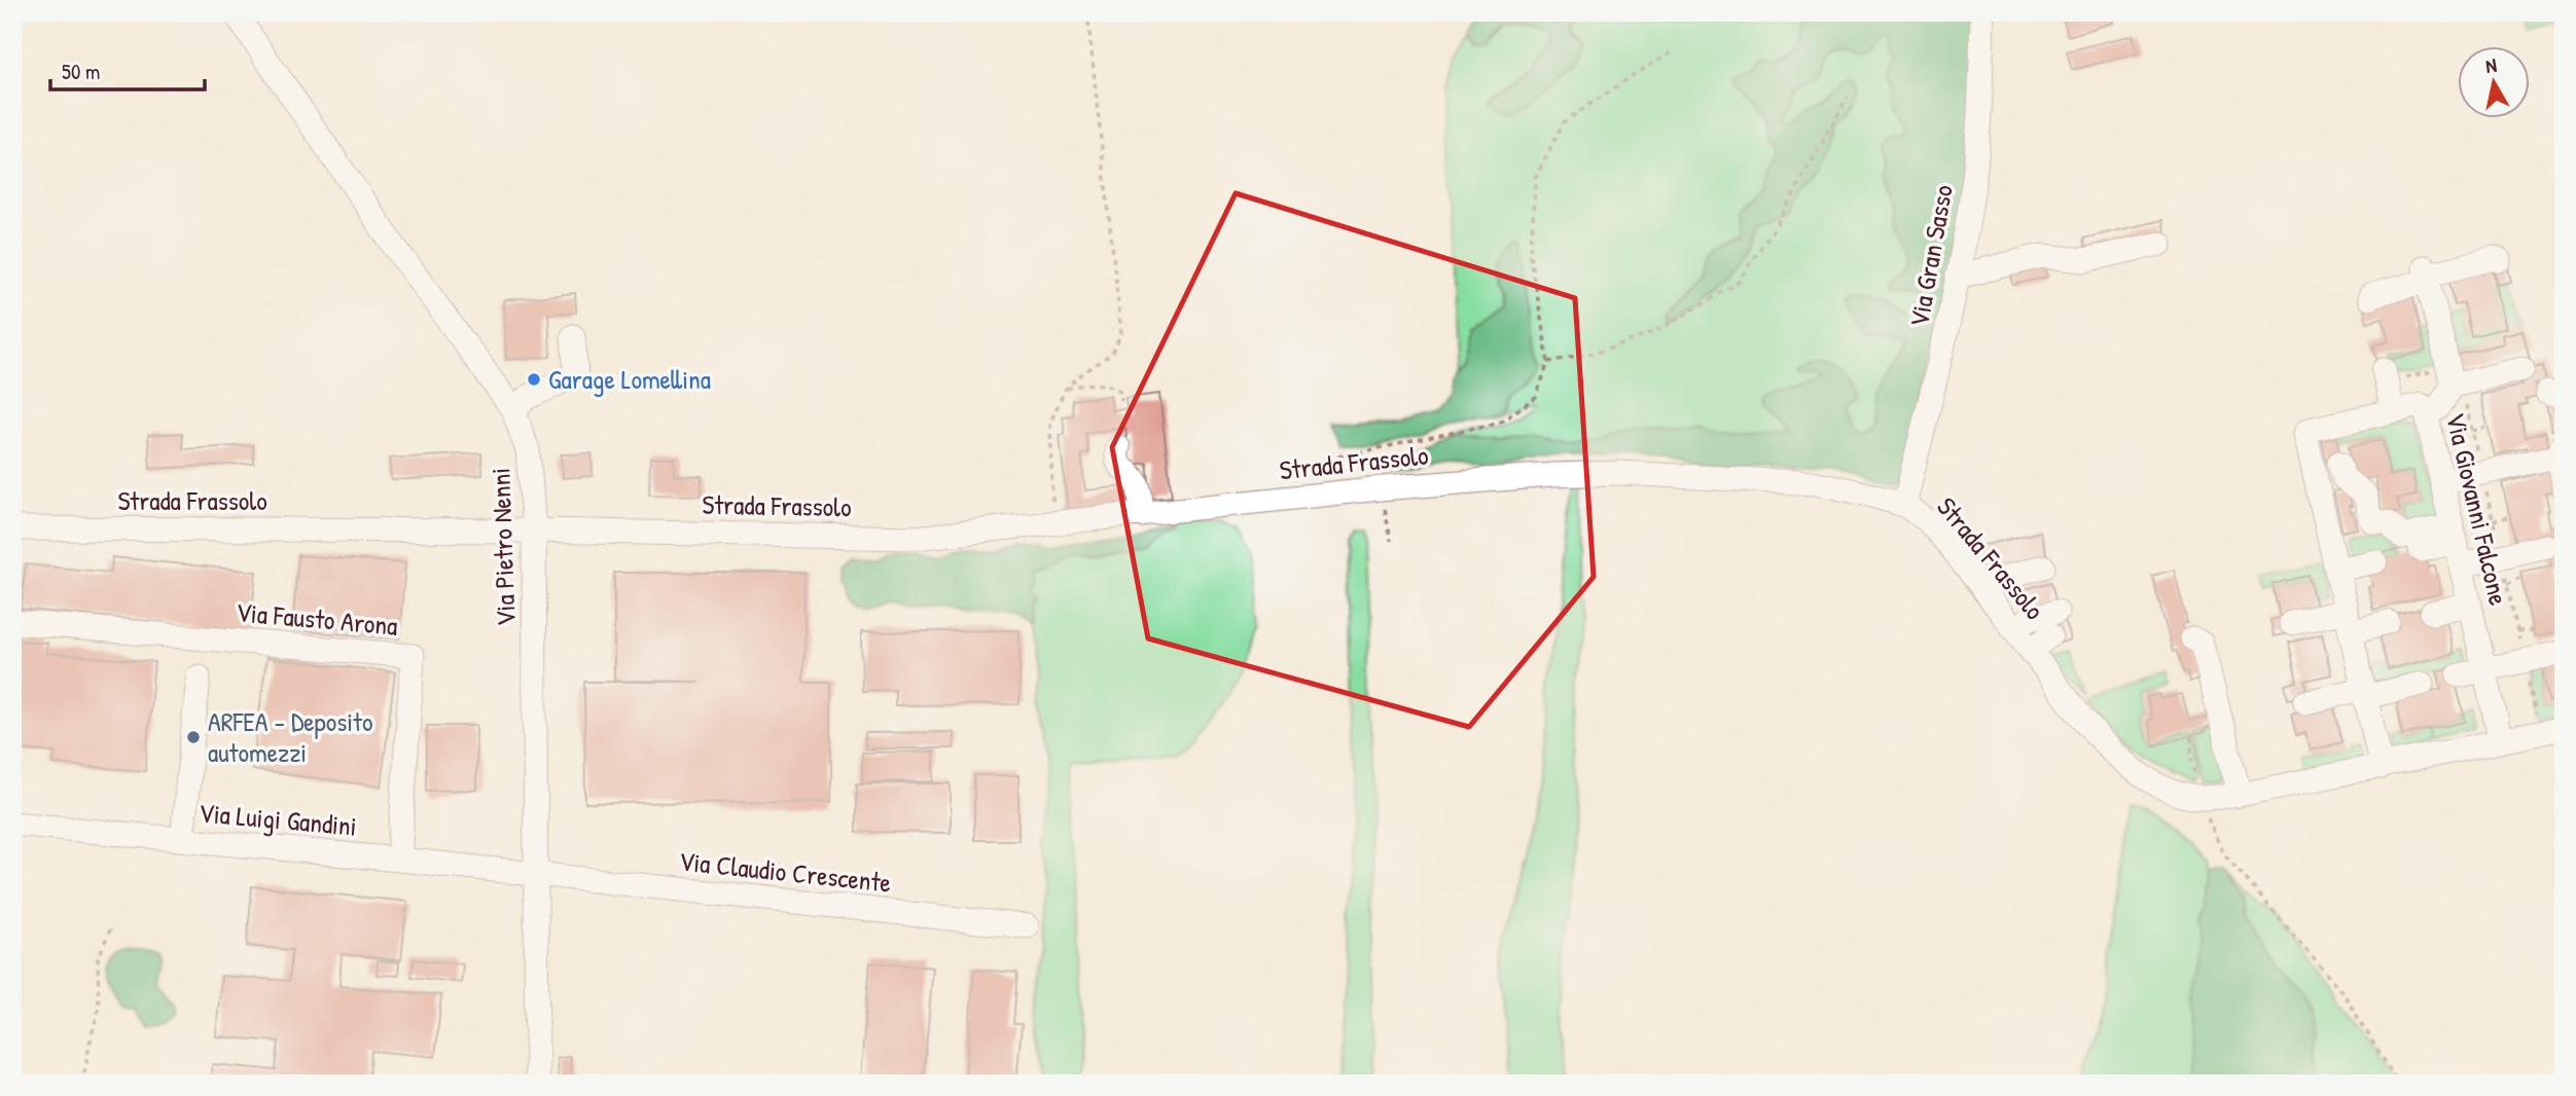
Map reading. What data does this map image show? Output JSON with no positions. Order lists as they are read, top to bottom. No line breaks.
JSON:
{"streets":{"street":["Via Gran Sasso","Strada Frassolo","Via Giovanni Falcone","Via Pietro Nenni","Via Fausto Arona","Via Luigi Gandini","Via Claudio Crescente"]},"crossings":[["Via Gran Sasso","Strada Frassolo"],["Strada Frassolo","Via Giovanni Falcone"],["Strada Frassolo","Via Pietro Nenni"],["Via Pietro Nenni","Via Luigi Gandini"],["Via Pietro Nenni","Via Claudio Crescente"],["Via Fausto Arona","Via Luigi Gandini"],["Via Luigi Gandini","Via Claudio Crescente"]],"places":["Garage Lomellina","ARFEA - Deposito automezzi"],"scale_bar":"50 m","north":"top"}
